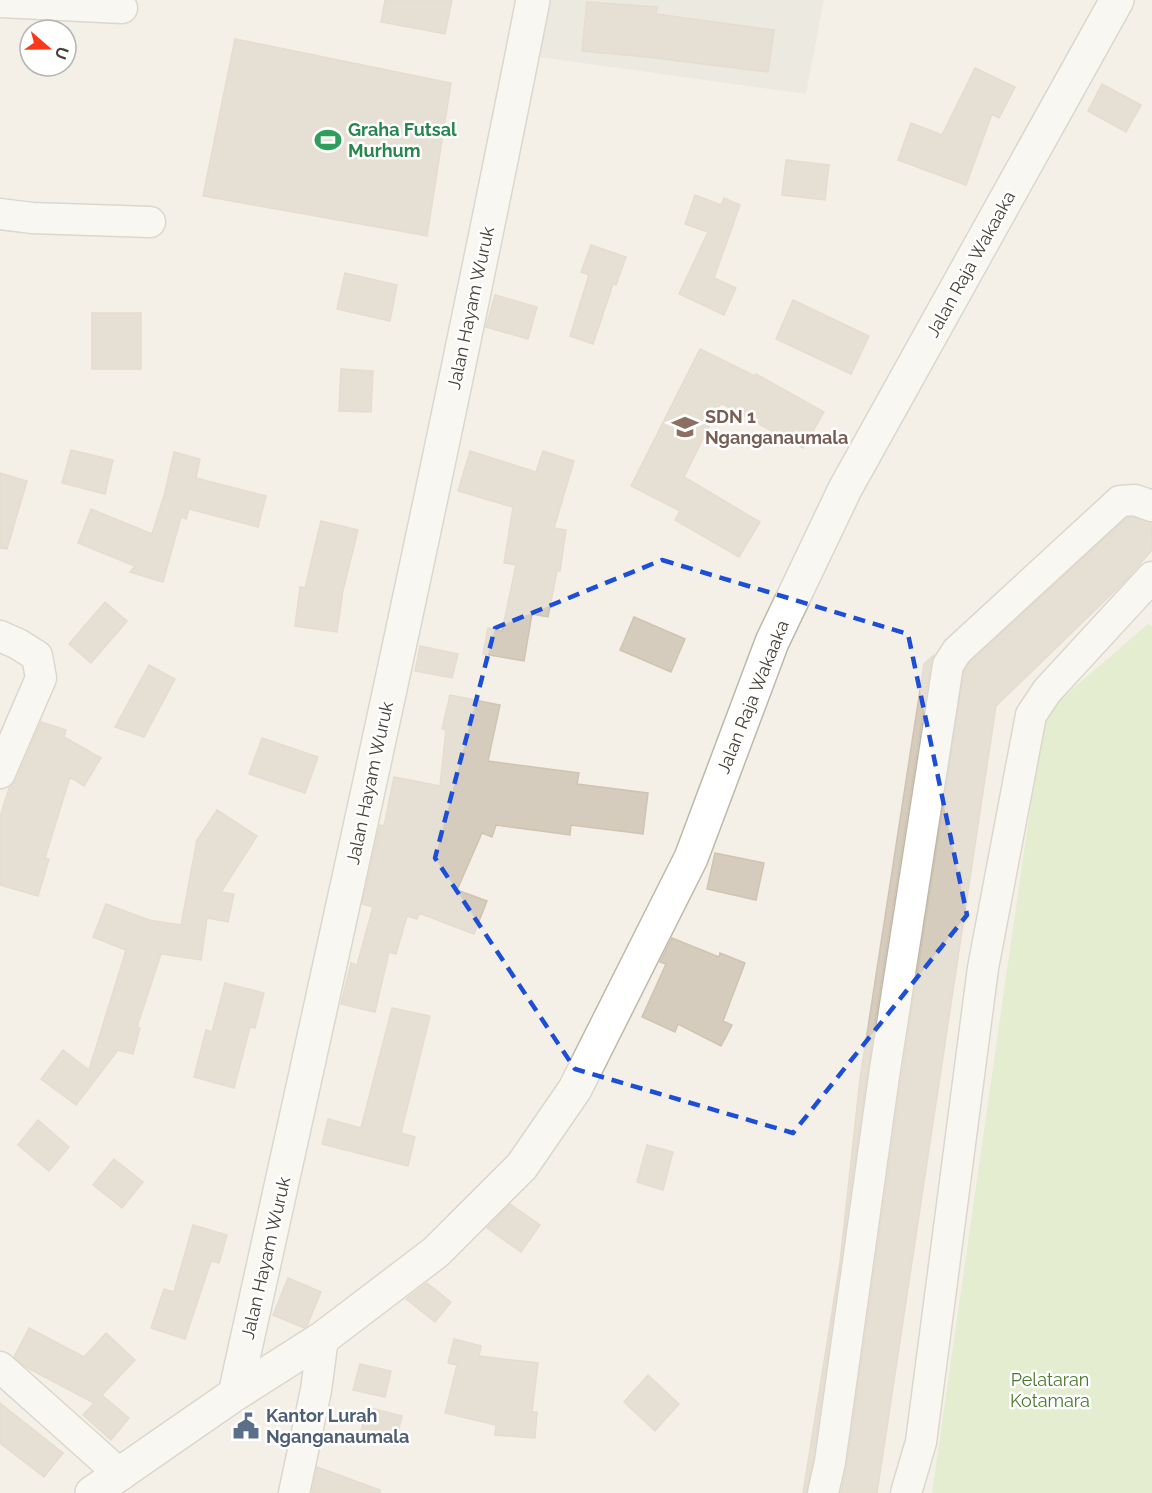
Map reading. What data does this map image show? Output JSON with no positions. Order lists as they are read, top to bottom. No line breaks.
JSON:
{"streets":{"street":["Jalan Raja Wakaaka","Jalan Hayam Wuruk"]},"crossings":[["Jalan Raja Wakaaka","Jalan Hayam Wuruk"]],"parks":["Pelataran Kotamara"],"places":{"sports":["Graha Futsal Murhum"],"school or university":["SDN 1 Nganganaumala"],"public building":["Kantor Lurah Nganganaumala"]},"north":"right"}
